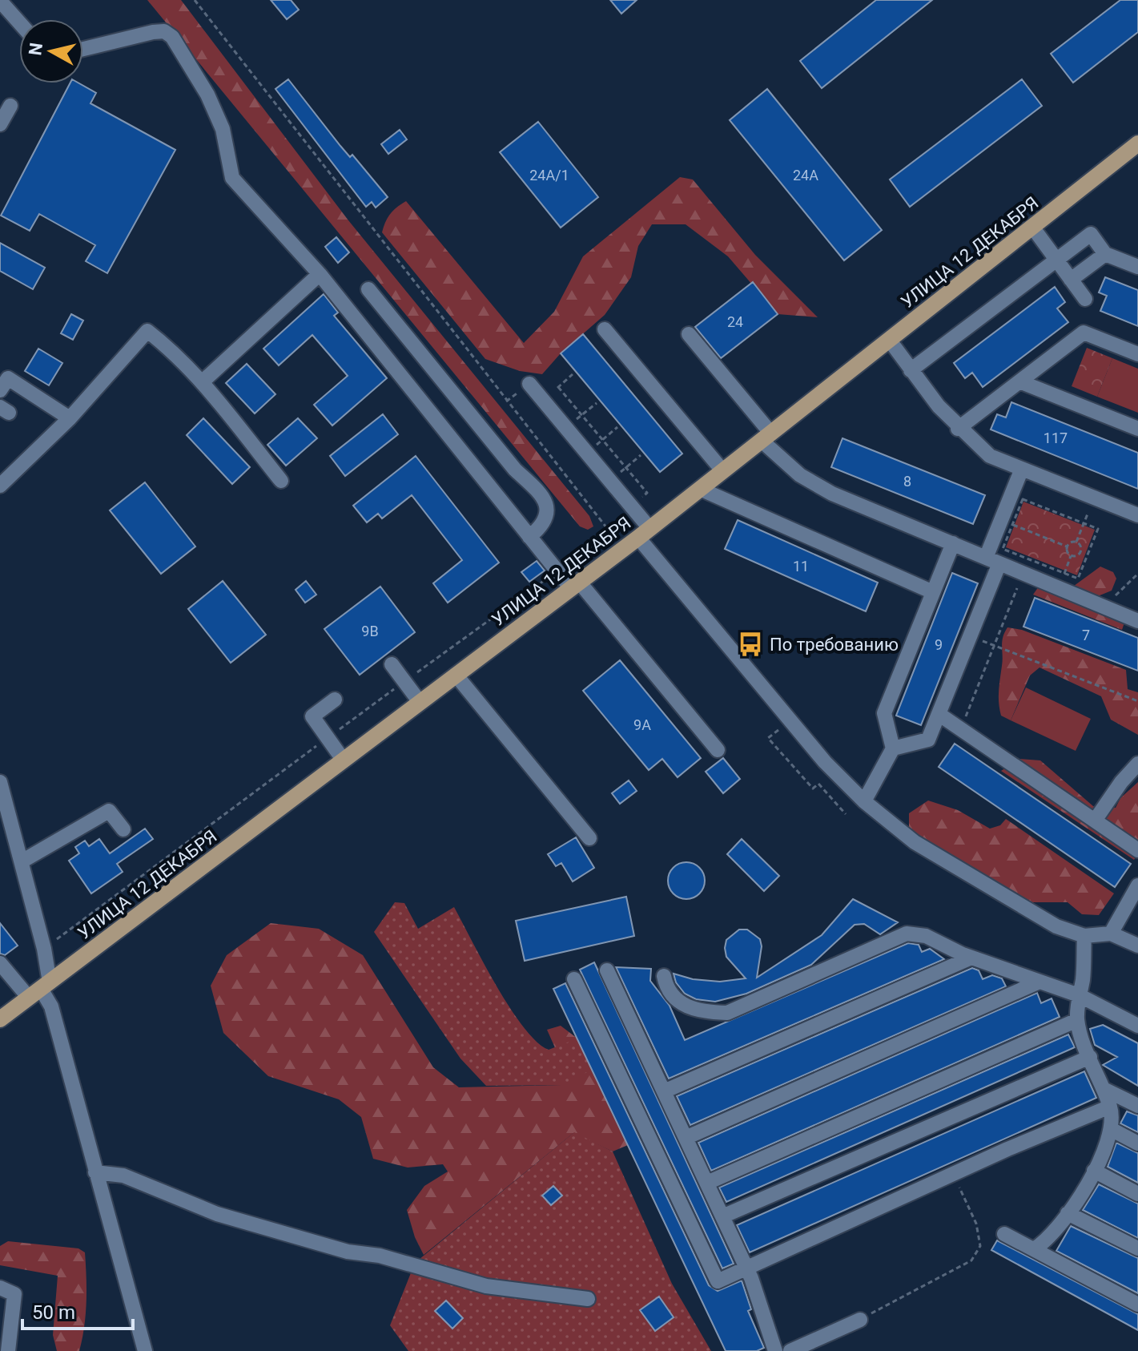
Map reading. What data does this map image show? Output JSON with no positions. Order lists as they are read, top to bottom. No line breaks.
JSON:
{"streets":{"main road":["УЛИЦА 12 ДЕКАБРЯ"]},"places":{"bus stop":["По требованию"]},"house_numbers":["24А/1","24А","24","117","8","11","9В","7","9","9А"],"scale_bar":"50 m","north":"left"}
